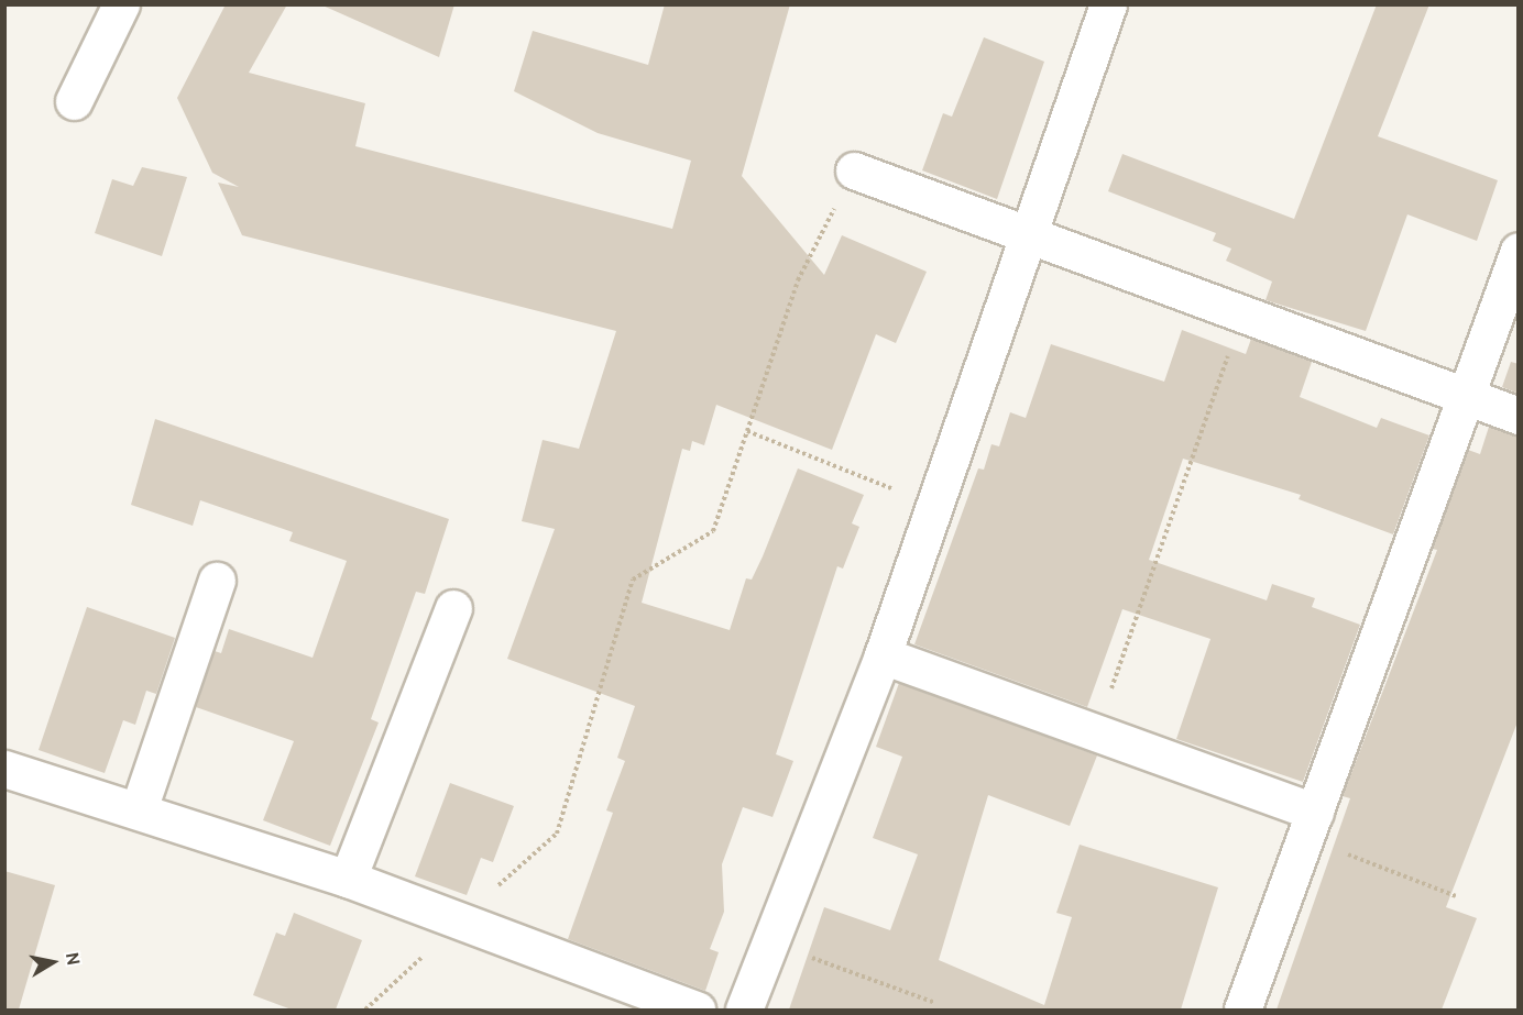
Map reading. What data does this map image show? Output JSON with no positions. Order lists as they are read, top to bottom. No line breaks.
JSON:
{"north":"right"}
